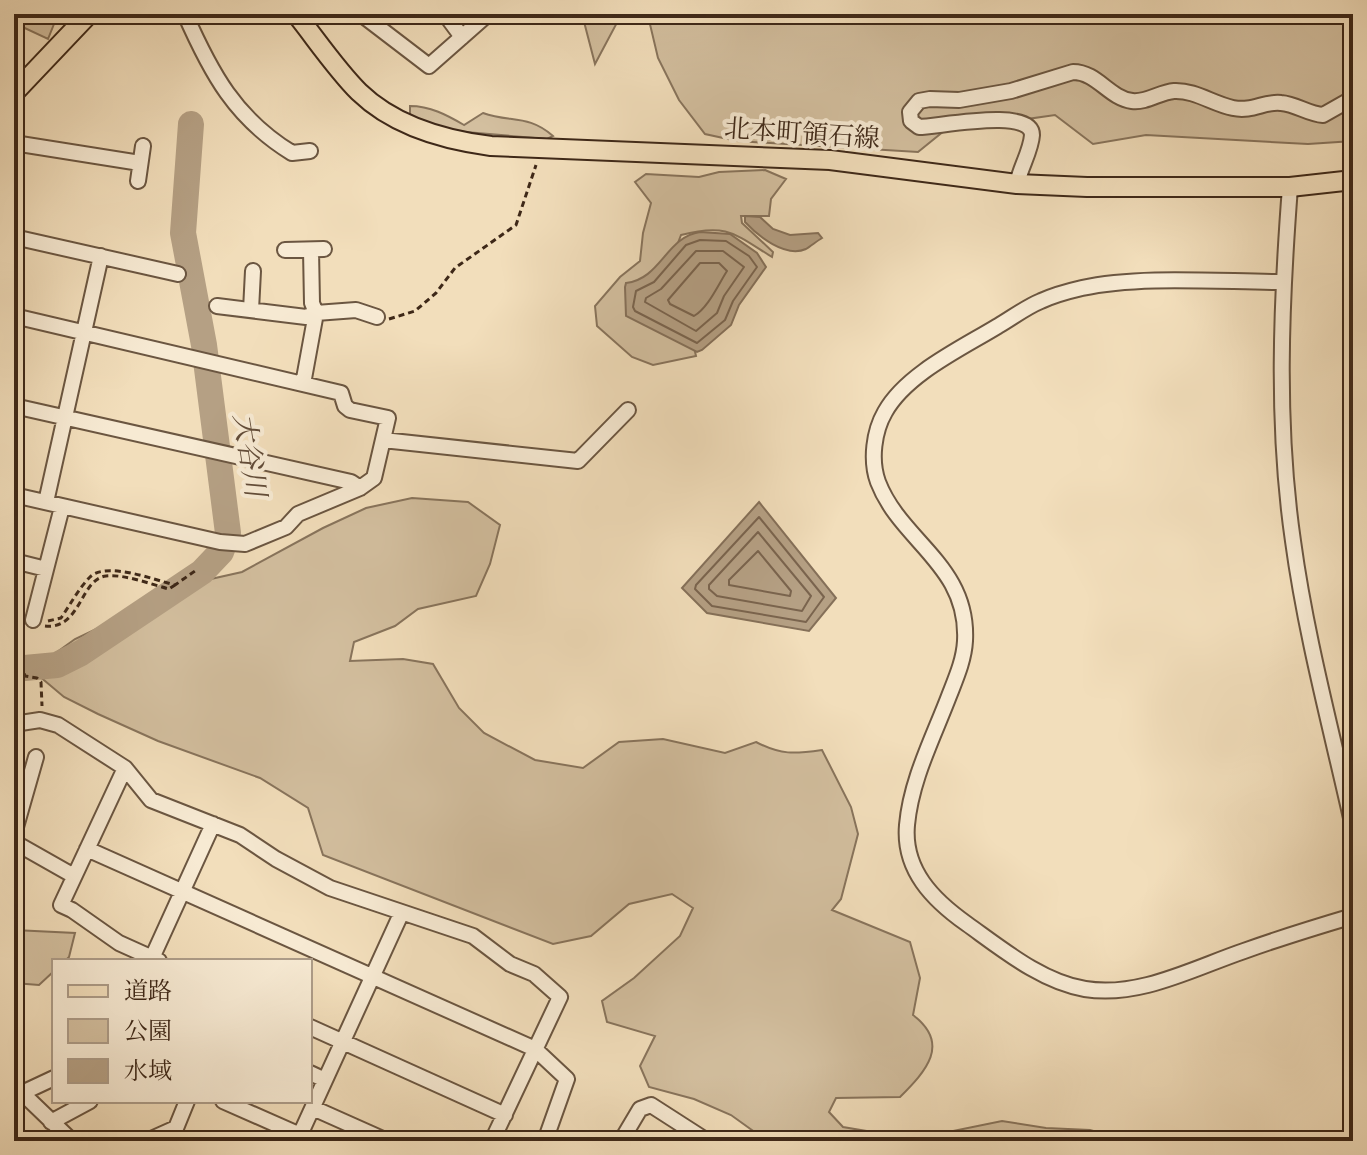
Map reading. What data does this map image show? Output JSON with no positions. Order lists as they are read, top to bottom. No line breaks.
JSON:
{"streets":{"main road":["北本町領石線"]},"water":["大谷川"],"legend":["道路","公園","水域"]}
